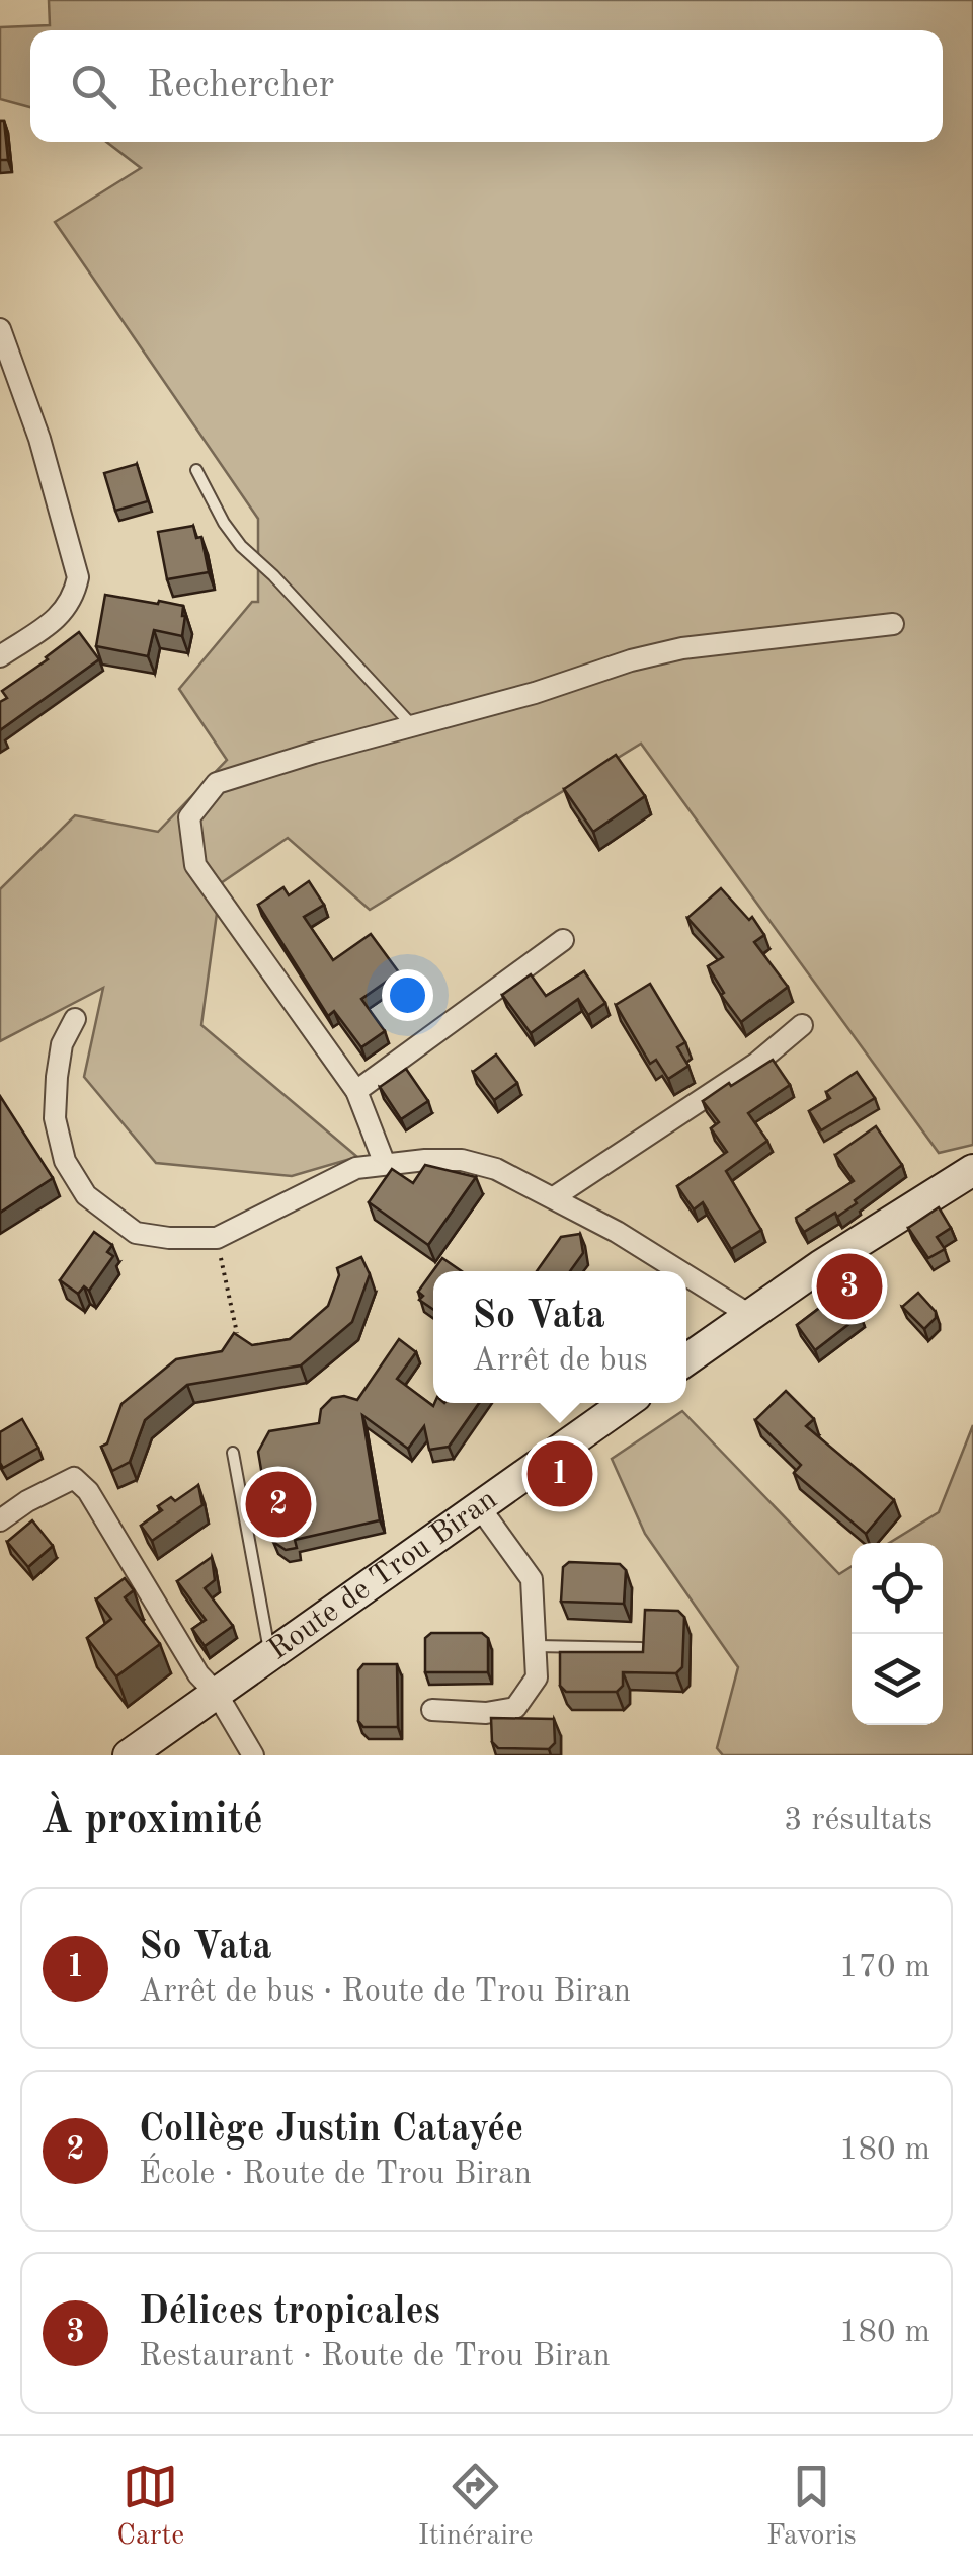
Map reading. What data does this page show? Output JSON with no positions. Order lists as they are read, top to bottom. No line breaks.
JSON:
{"streets":{"main road":["Route de Trou Biran"]},"page":{"search":"Rechercher","pins":["3","1","2"],"popup":["So Vata","Arrêt de bus"],"heading":["À proximité","3 résultats"],"list":[{"mark":"1","name":"So Vata","note":"Arrêt de bus · Route de Trou Biran","value":"170 m"},{"mark":"2","name":"Collège Justin Catayée","note":"École · Route de Trou Biran","value":"180 m"},{"mark":"3","name":"Délices tropicales","note":"Restaurant · Route de Trou Biran","value":"180 m"}],"nav":["Carte","Itinéraire","Favoris"]}}
